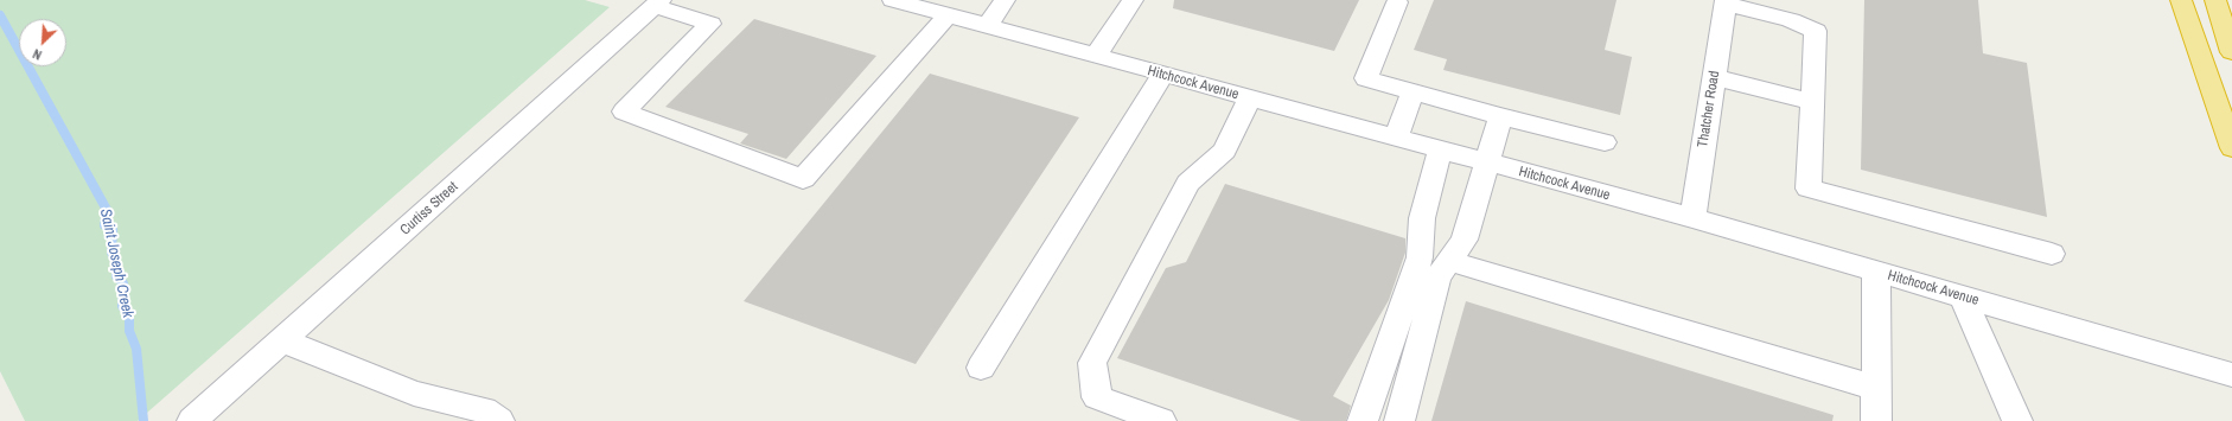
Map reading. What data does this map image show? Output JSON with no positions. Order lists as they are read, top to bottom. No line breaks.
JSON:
{"streets":{"street":["Hitchcock Avenue","Thatcher Road","Curtiss Street"]},"crossings":[["Hitchcock Avenue","Thatcher Road"]],"water":["Saint Joseph Creek"],"north":"bottom left"}
